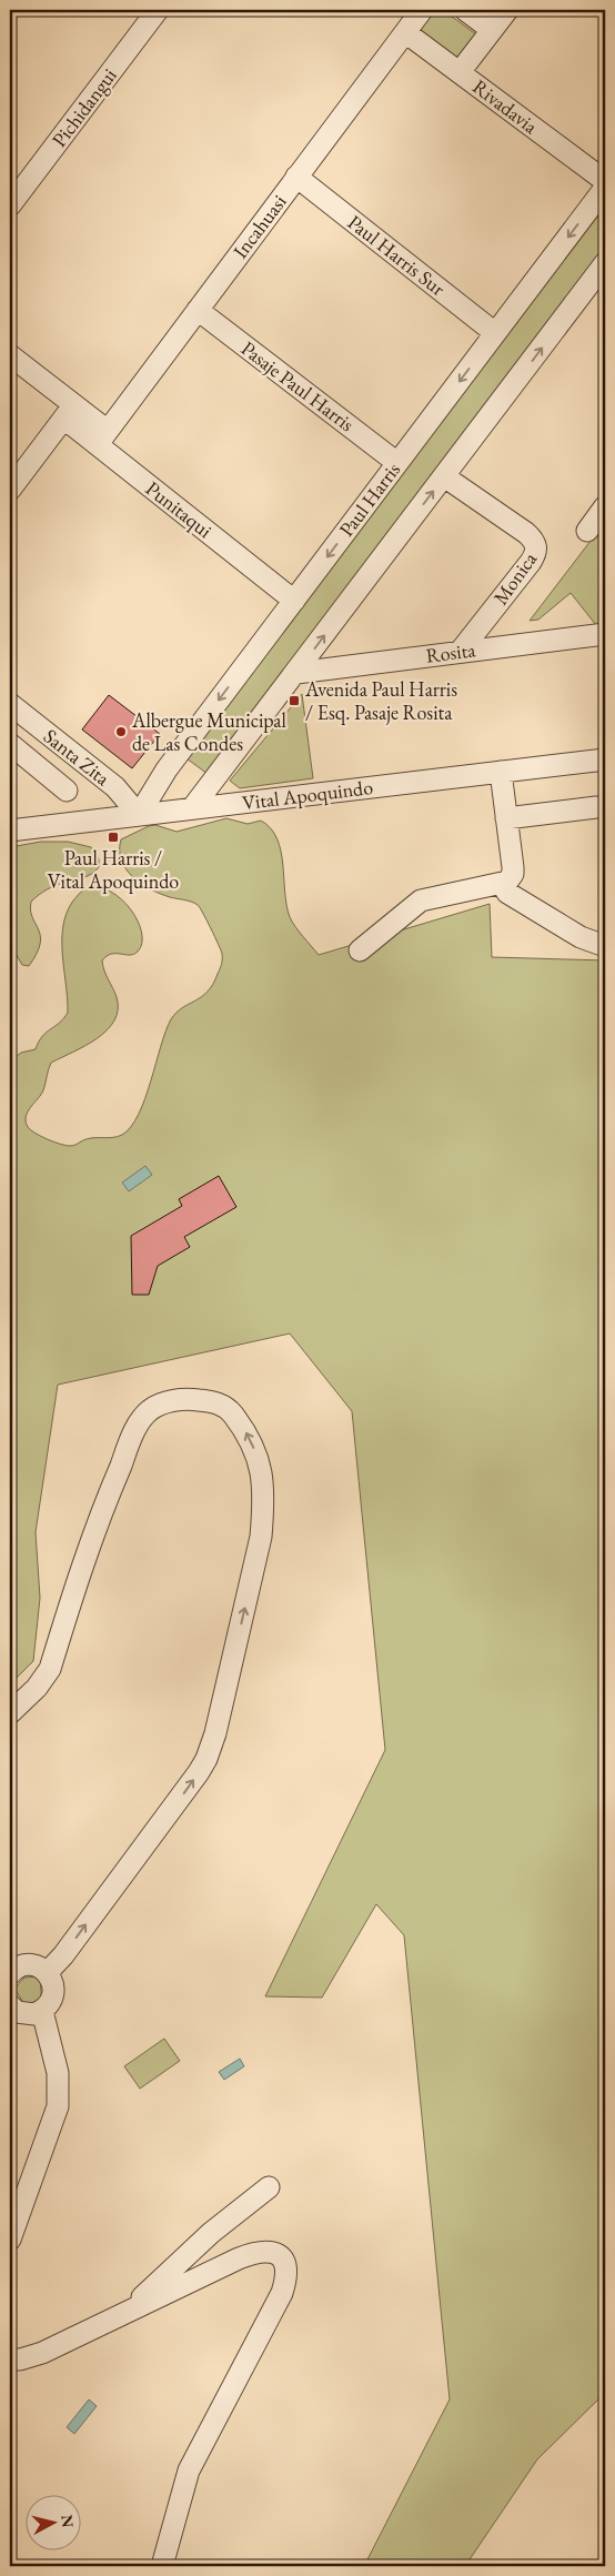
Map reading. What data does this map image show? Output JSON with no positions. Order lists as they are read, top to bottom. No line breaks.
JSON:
{"streets":{"street":["Rivadavia","Pichidangui","Incahuasi","Paul Harris Sur","Pasaje Paul Harris","Paul Harris","Punitaqui","Monica","Rosita","Santa Zita","Vital Apoquindo"]},"crossings":[["Rivadavia","Incahuasi"],["Incahuasi","Paul Harris Sur"],["Incahuasi","Pasaje Paul Harris"],["Incahuasi","Punitaqui"],["Paul Harris Sur","Paul Harris"],["Pasaje Paul Harris","Paul Harris"],["Paul Harris","Punitaqui"],["Paul Harris","Santa Zita"],["Paul Harris","Vital Apoquindo"],["Monica","Rosita"],["Santa Zita","Vital Apoquindo"]],"places":{"transit":["Avenida Paul Harris / Esq. Pasaje Rosita","Paul Harris / Vital Apoquindo"],"other":["Albergue Municipal de Las Condes"]},"north":"right"}
